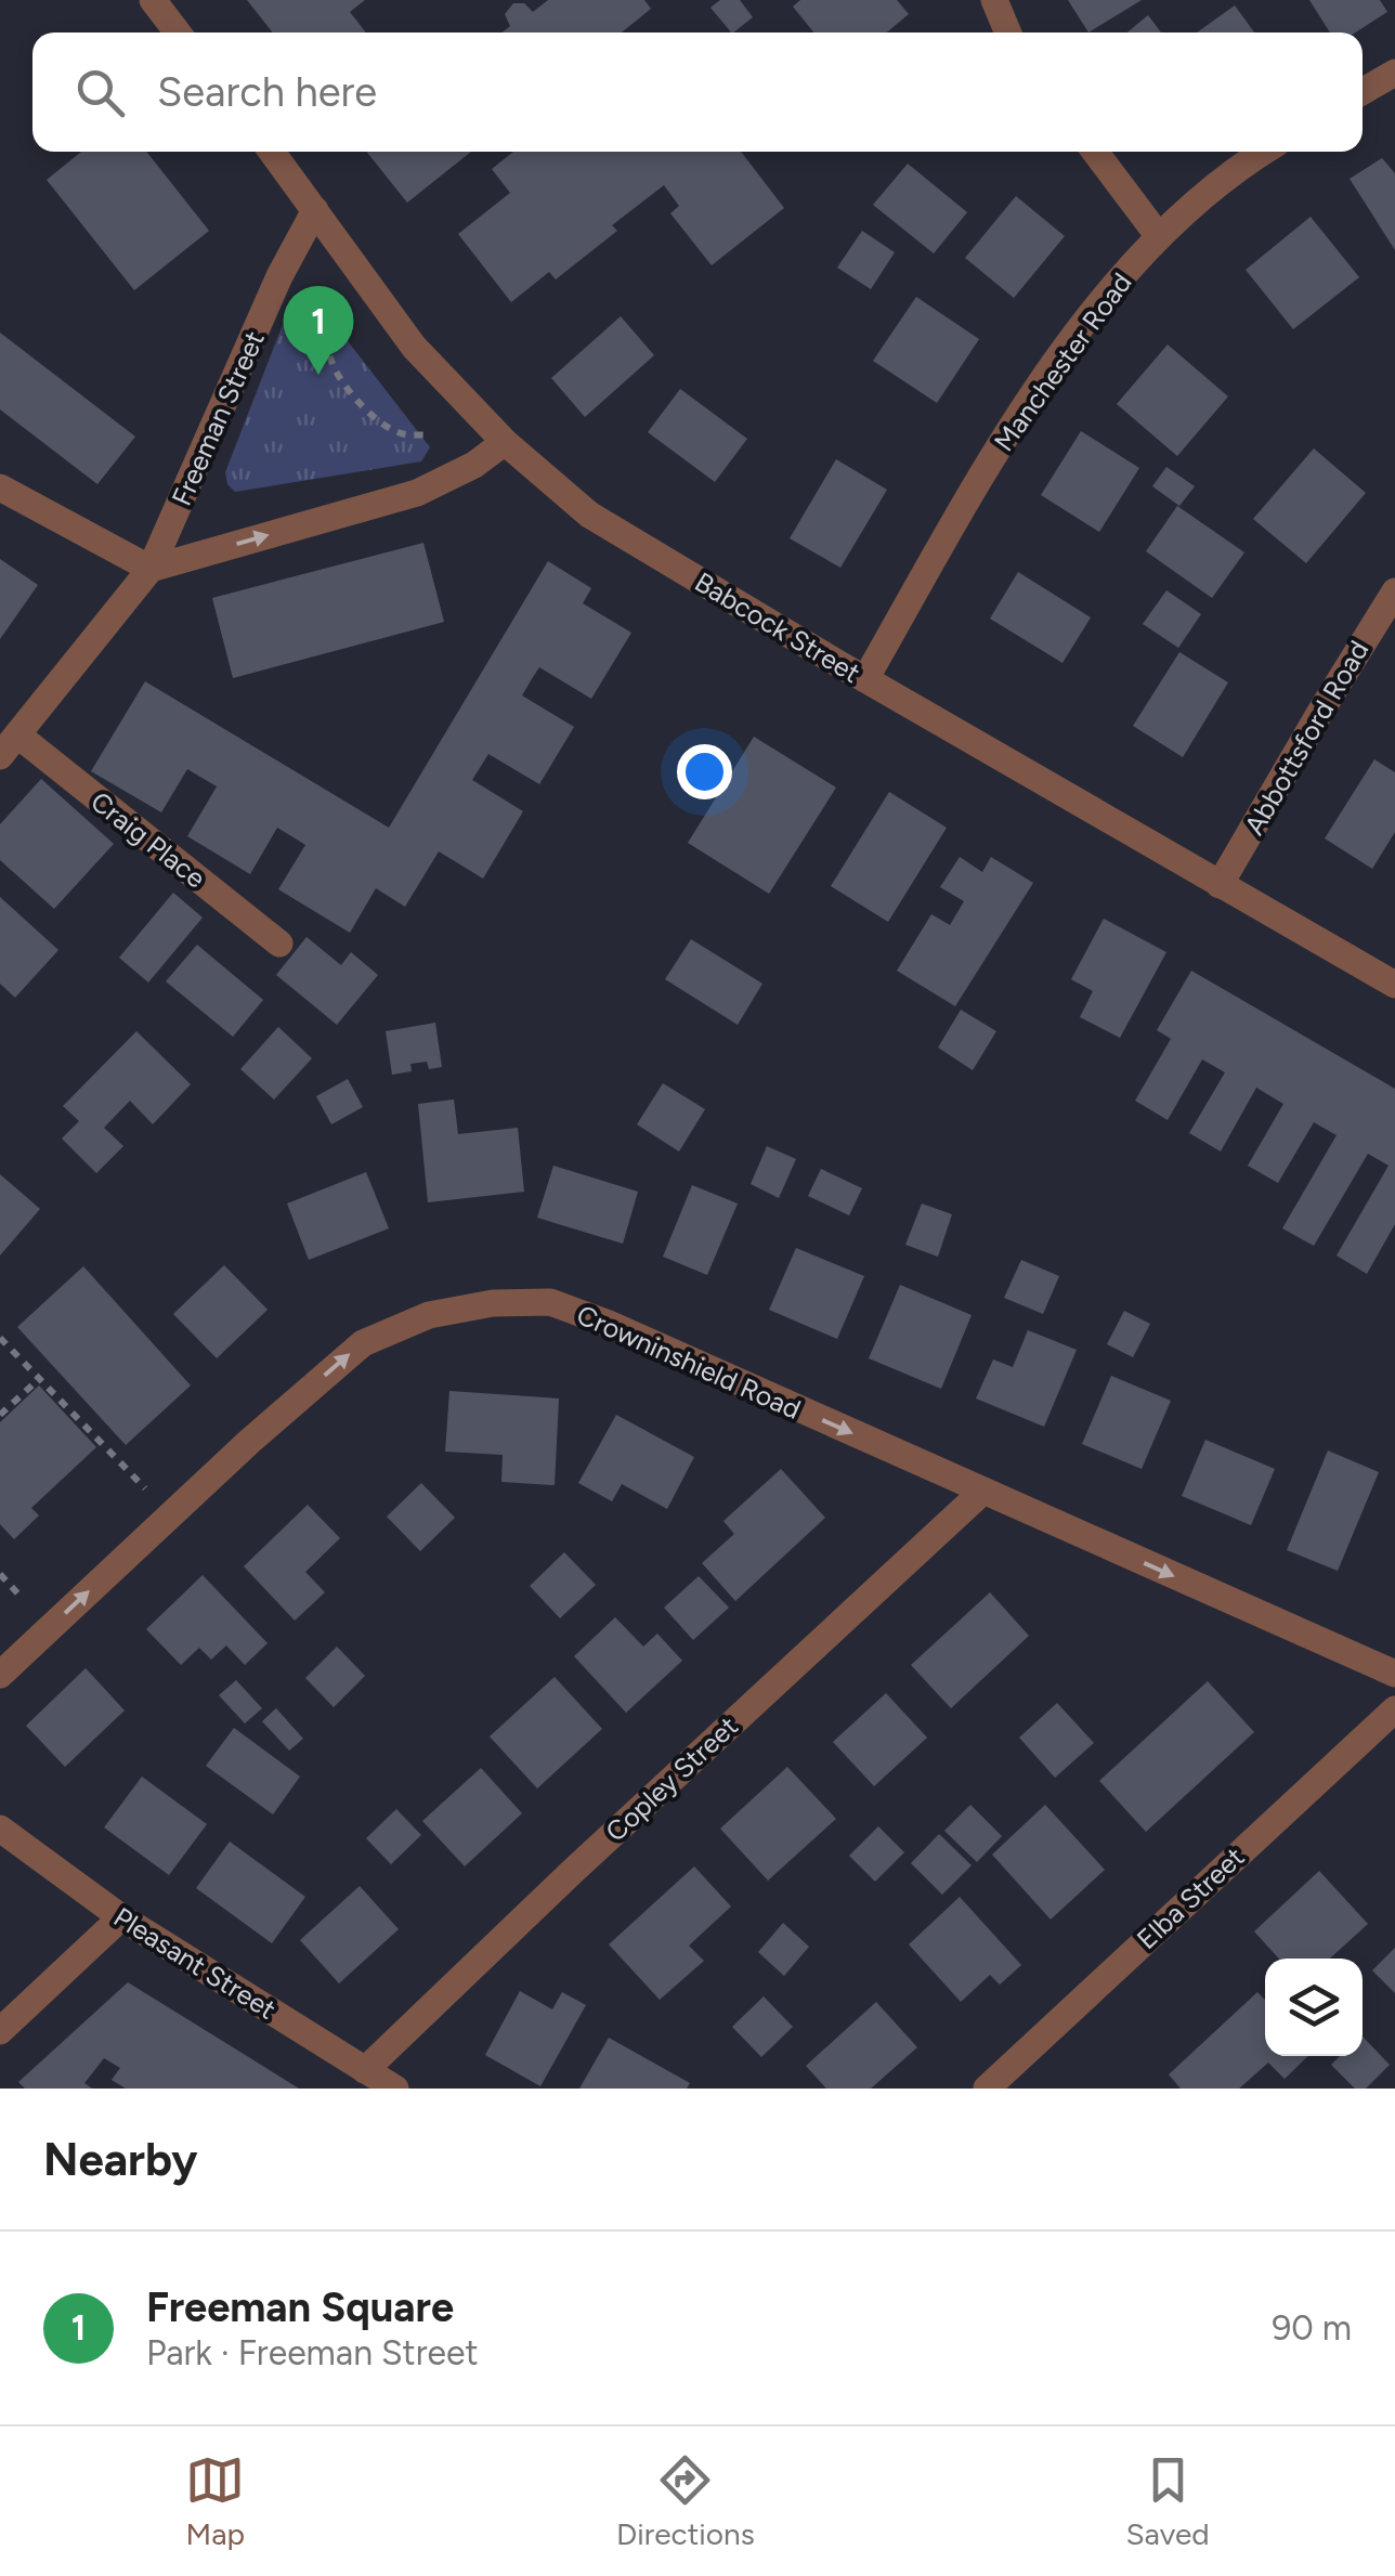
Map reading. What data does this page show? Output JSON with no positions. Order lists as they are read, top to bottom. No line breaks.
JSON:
{"streets":{"street":["Manchester Road","Freeman Street","Babcock Street","Abbottsford Road","Craig Place","Crowninshield Road","Copley Street","Elba Street","Pleasant Street"]},"crossings":[["Manchester Road","Babcock Street"],["Freeman Street","Babcock Street"],["Freeman Street","Craig Place"],["Babcock Street","Abbottsford Road"],["Crowninshield Road","Copley Street"],["Copley Street","Pleasant Street"]],"one_way":["Crowninshield Road"],"page":{"search":"Search here","pins":"1","heading":"Nearby","list":[{"mark":"1","name":"Freeman Square","note":"Park · Freeman Street","value":"90 m"}],"nav":["Map","Directions","Saved"]}}
